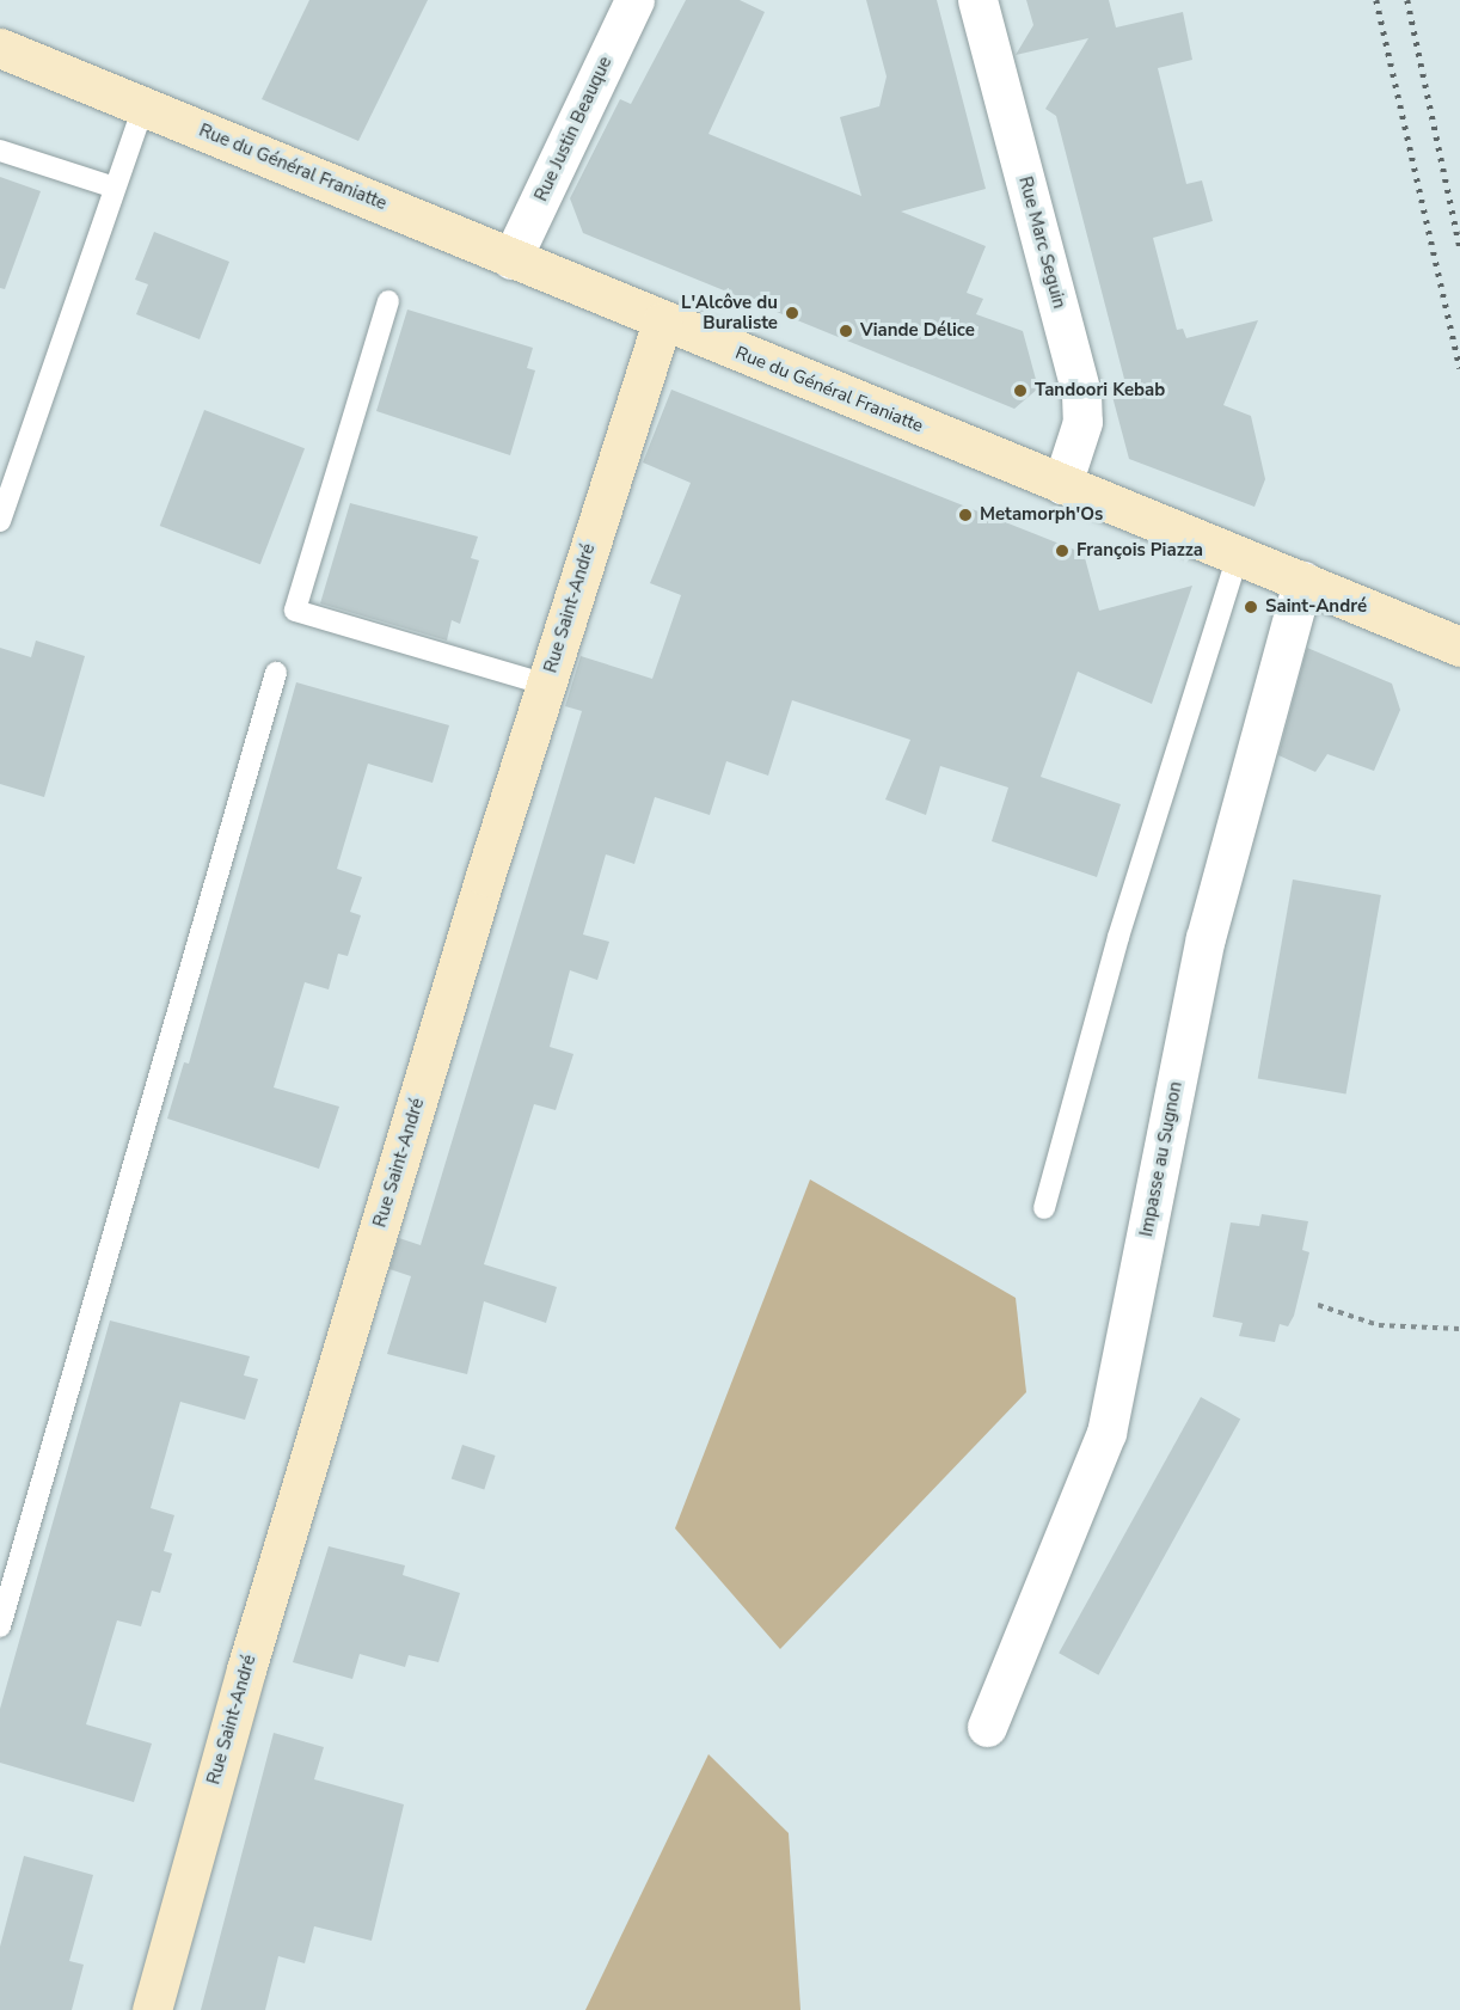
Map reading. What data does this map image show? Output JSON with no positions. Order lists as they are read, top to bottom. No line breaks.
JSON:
{"streets":{"street":["Rue Justin Beauque","Rue du Général Franiatte","Rue Marc Seguin","Rue Saint-André","Impasse au Sugnon"]},"crossings":[["Rue Justin Beauque","Rue du Général Franiatte"],["Rue du Général Franiatte","Rue Marc Seguin"],["Rue du Général Franiatte","Rue Saint-André"],["Rue du Général Franiatte","Impasse au Sugnon"]],"places":["L'Alcôve du Buraliste","Viande Délice","Tandoori Kebab","Metamorph'Os","François Piazza","Saint-André"]}
